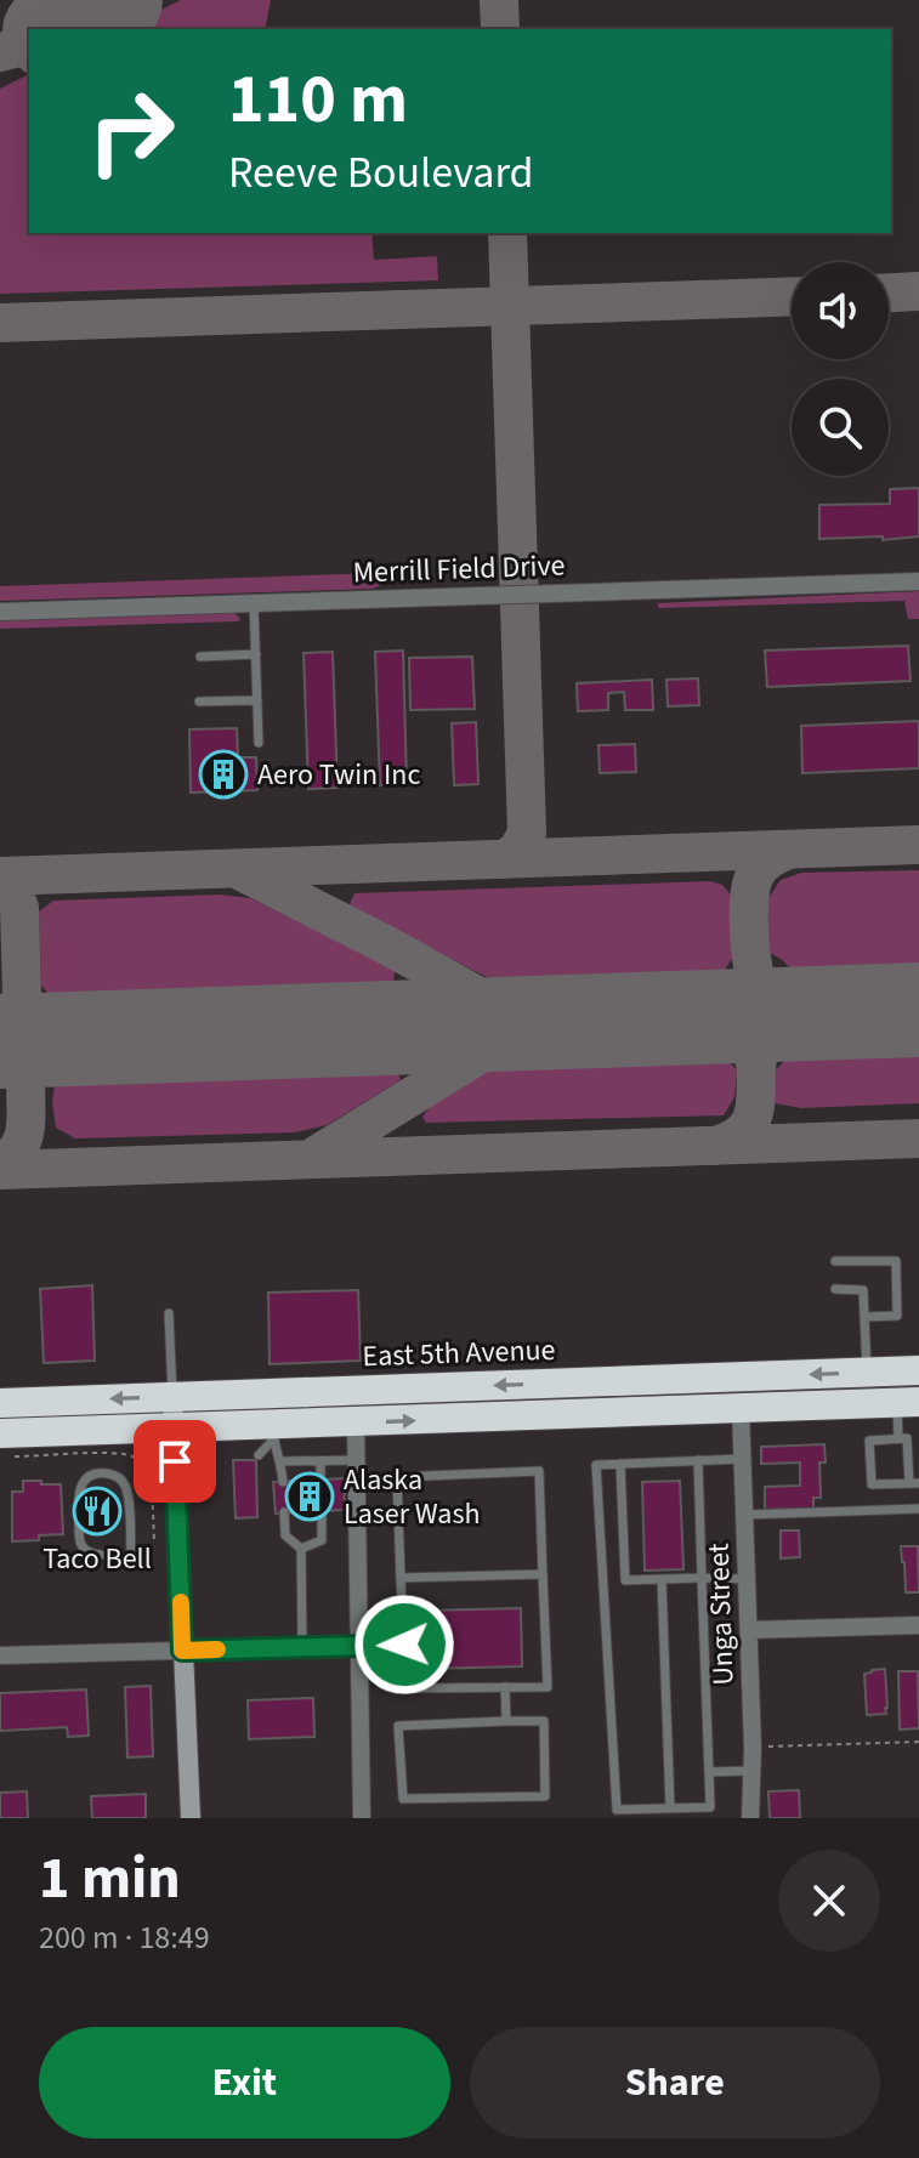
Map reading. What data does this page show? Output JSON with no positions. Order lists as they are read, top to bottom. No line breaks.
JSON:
{"streets":{"highway":["East 5th Avenue"],"street":["Merrill Field Drive","Unga Street"]},"places":{"building":["Aero Twin Inc","Alaska Laser Wash"],"restaurant":["Taco Bell"]},"page":{"turn":["110 m","Reeve Boulevard"],"heading":["1 min","200 m · 18:49"],"buttons":["Exit","Share"]}}
